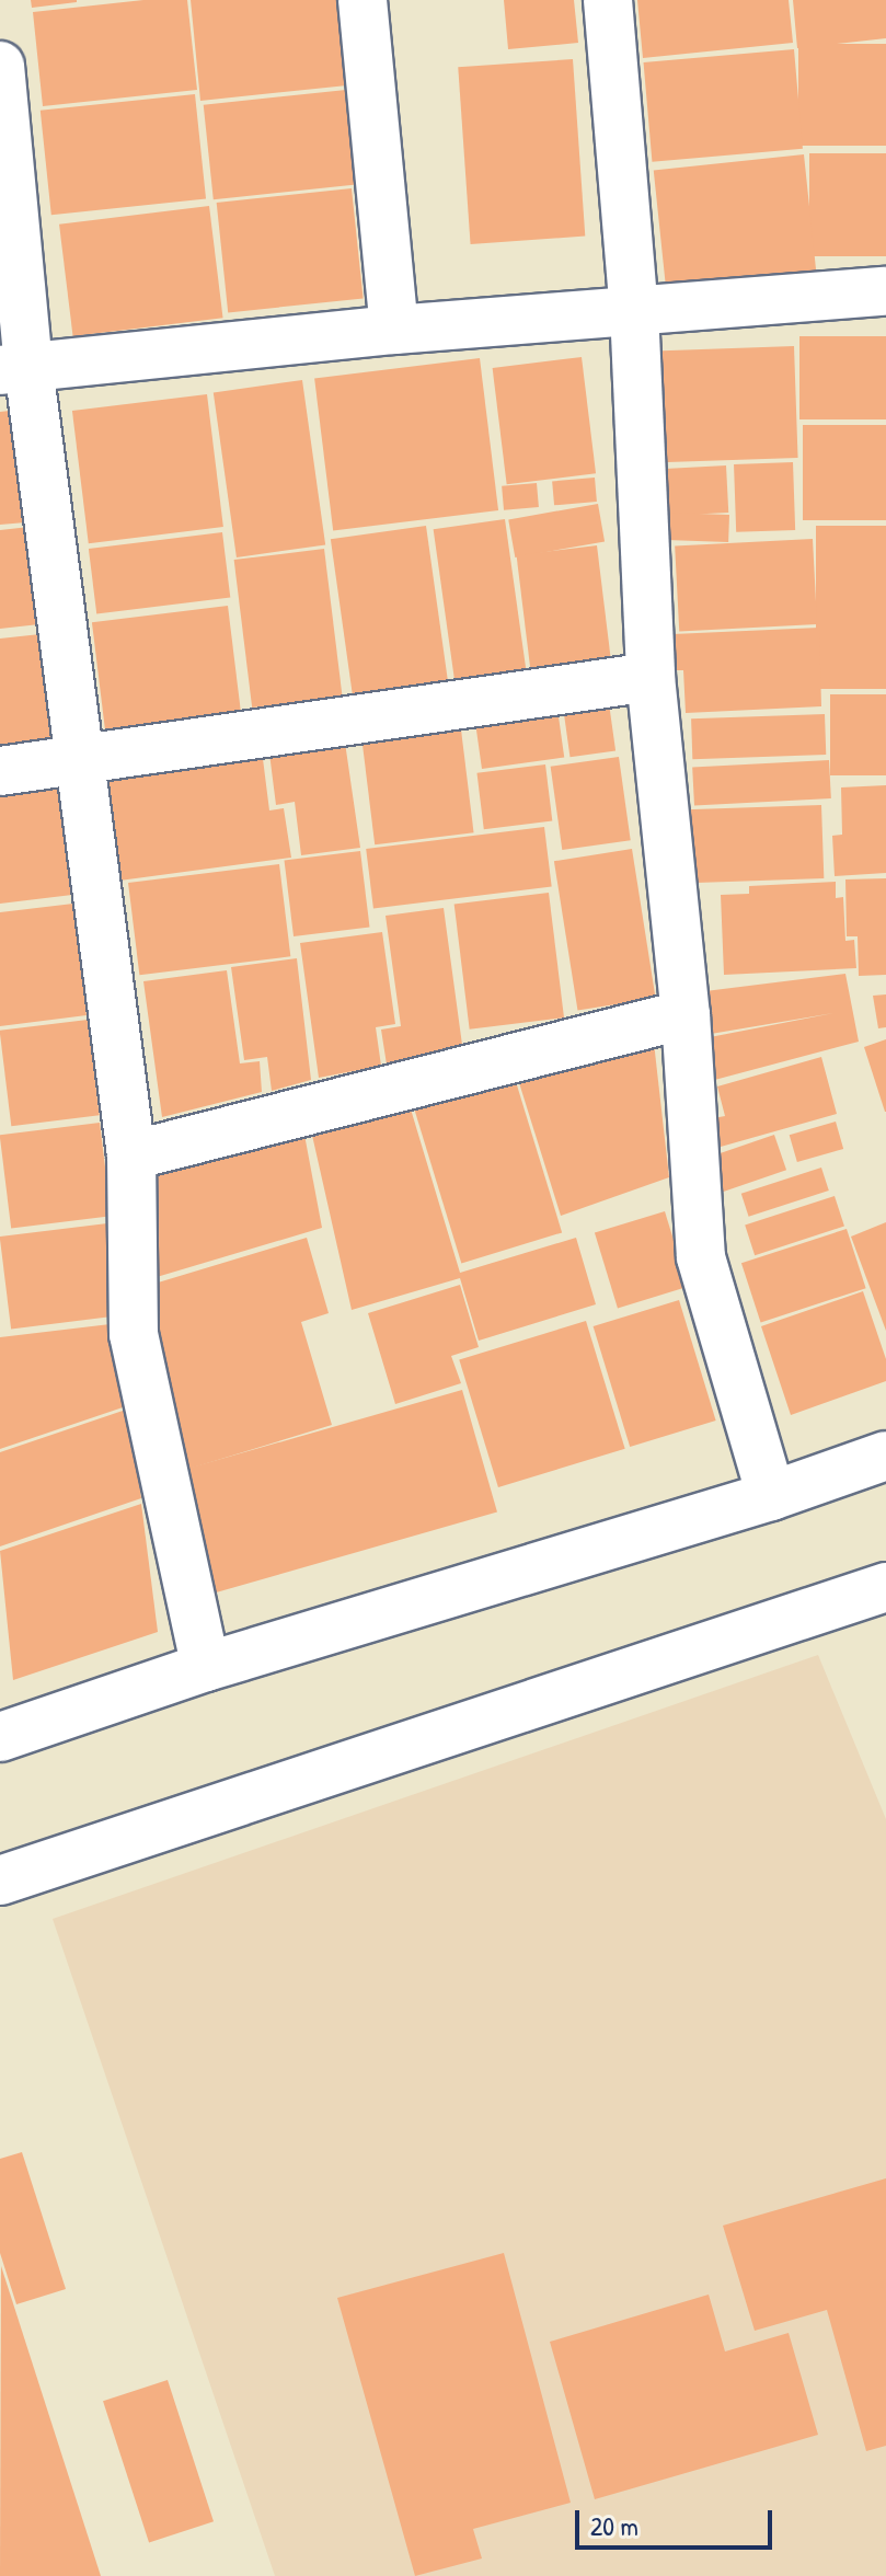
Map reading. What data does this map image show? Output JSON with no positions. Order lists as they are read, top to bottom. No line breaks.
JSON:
{"scale_bar":"20 m"}
